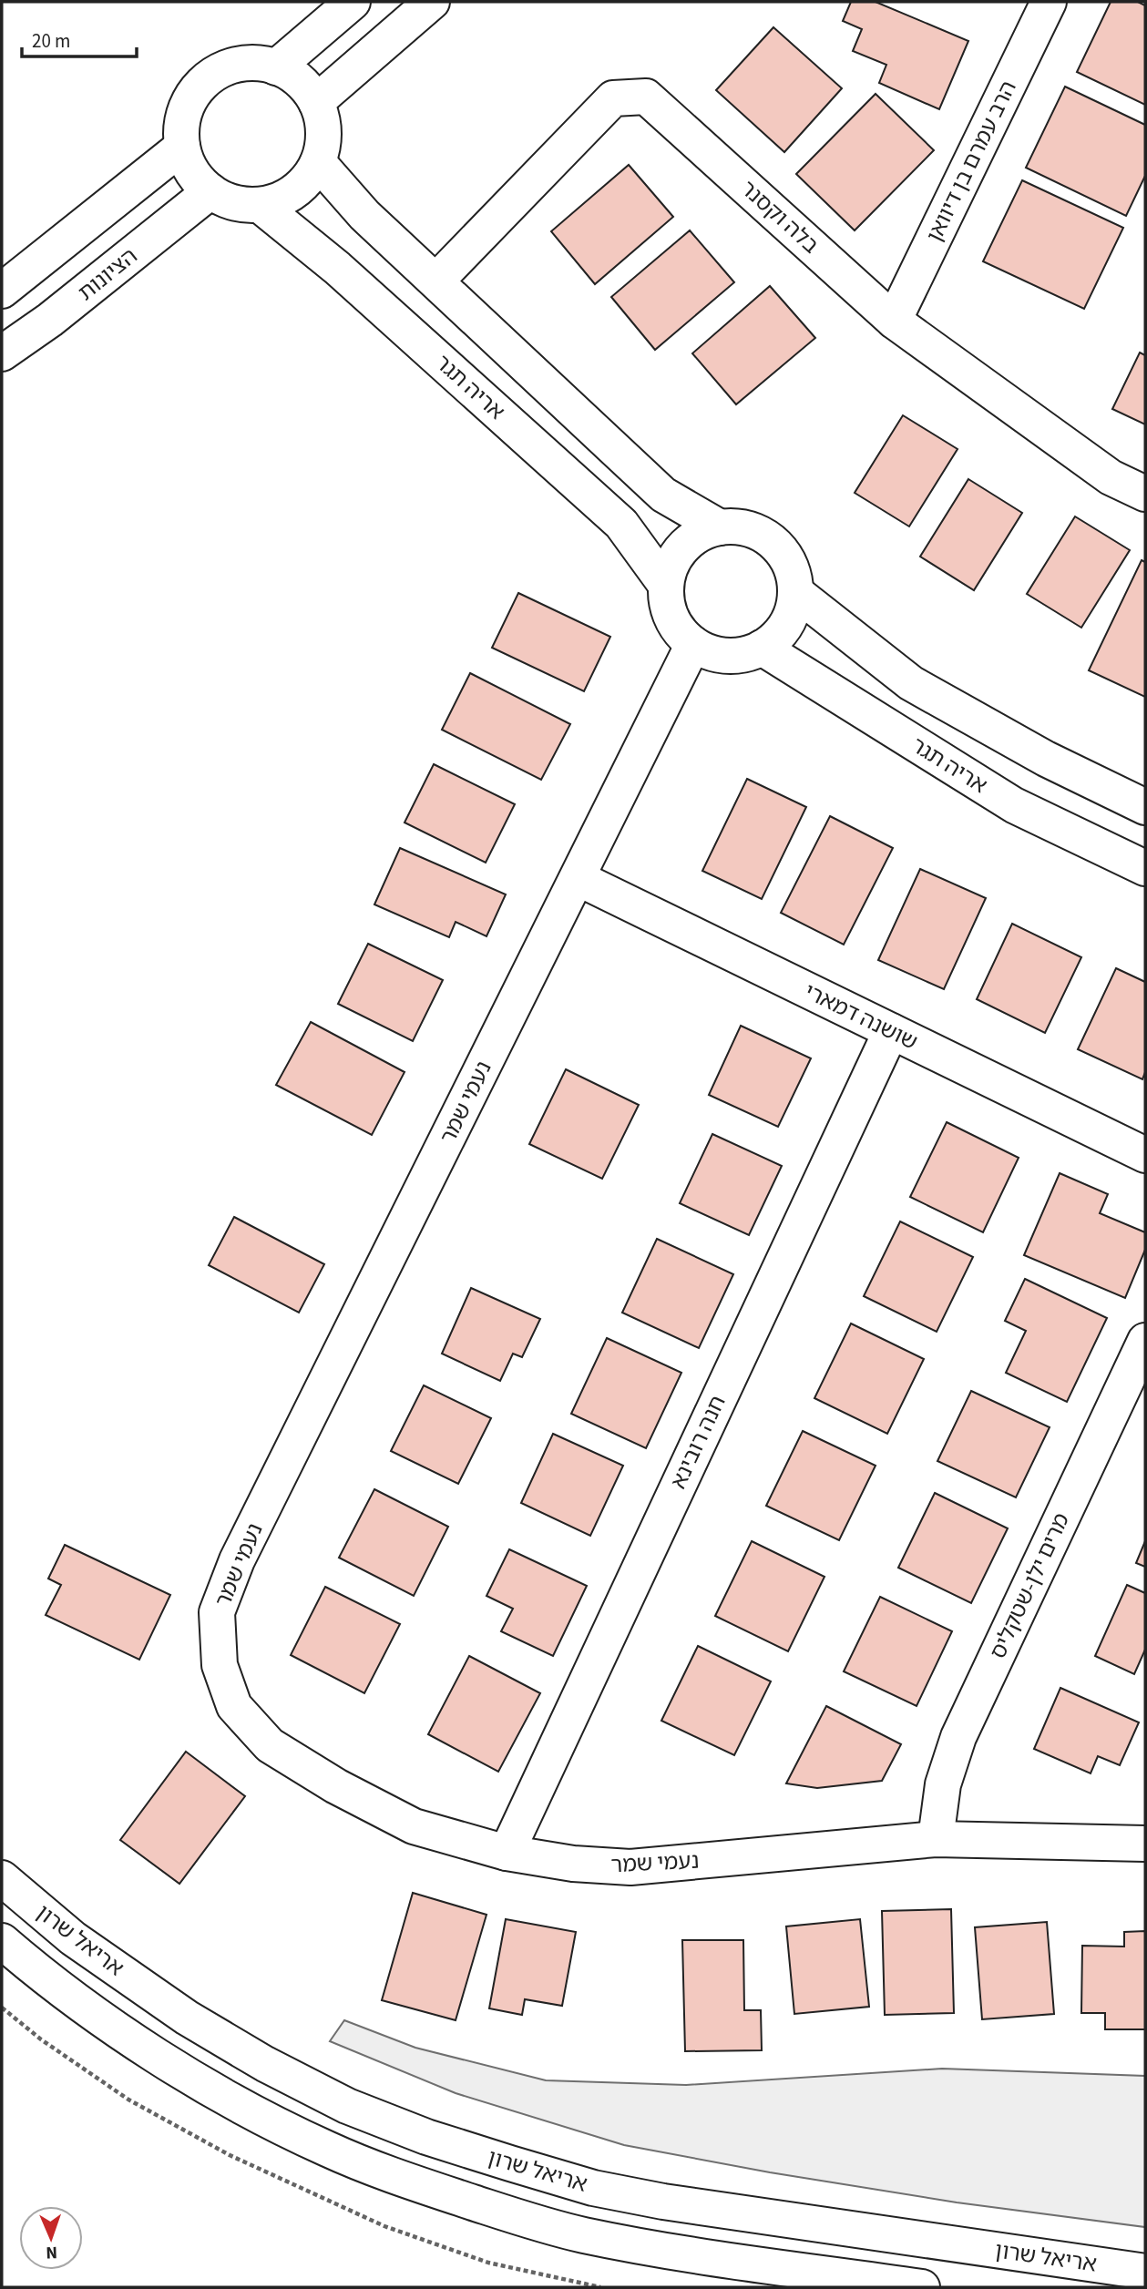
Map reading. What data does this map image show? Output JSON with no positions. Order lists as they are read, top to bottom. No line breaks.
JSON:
{"streets":{"street":["הרב עמרם בן דיוואן","בלה וקסנר","הציונות","אריה תגר","שושנה דמארי","נעמי שמר","חנה רובינא","מרים ילן-שטקליס","אריאל שרון"]},"crossings":[["הרב עמרם בן דיוואן","בלה וקסנר"],["הציונות","אריה תגר"],["אריה תגר","נעמי שמר"],["שושנה דמארי","נעמי שמר"],["שושנה דמארי","חנה רובינא"],["נעמי שמר","חנה רובינא"],["נעמי שמר","מרים ילן-שטקליס"]],"scale_bar":"20 m","north":"bottom"}
